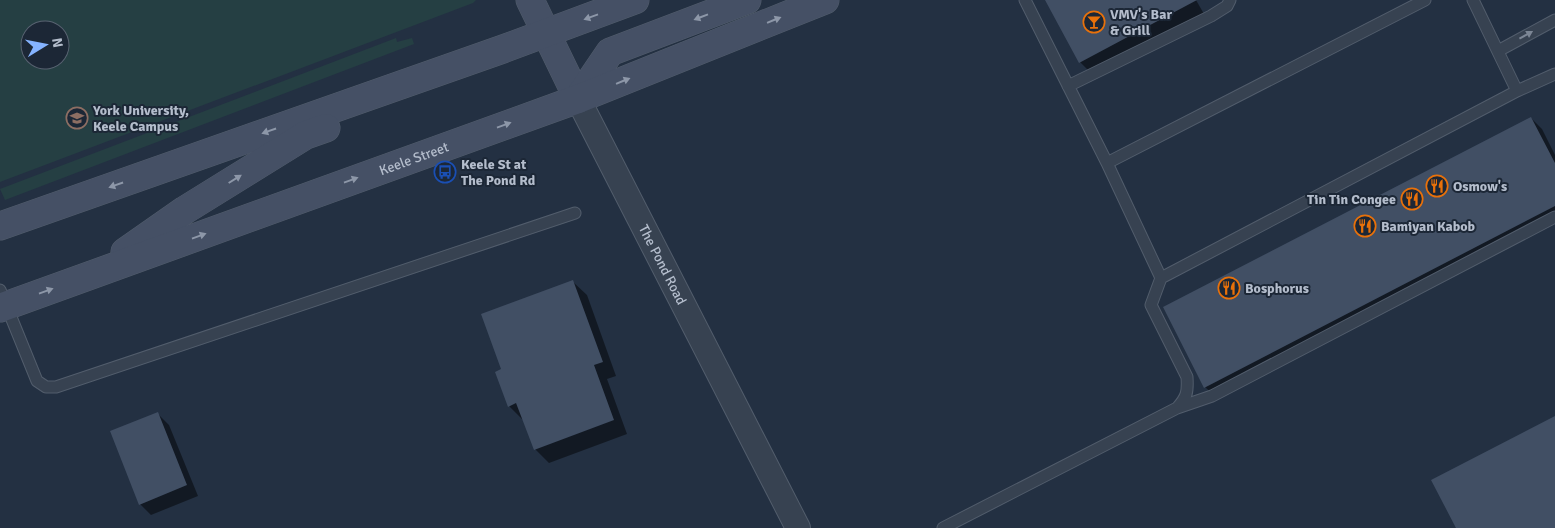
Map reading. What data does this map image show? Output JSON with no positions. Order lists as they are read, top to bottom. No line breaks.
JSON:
{"streets":{"main road":["Keele Street","The Pond Road"]},"crossings":[["Keele Street","The Pond Road"]],"places":{"bar":["VMV's Bar & Grill"],"school or university":["York University, Keele Campus"],"bus stop":["Keele St at The Pond Rd"],"restaurant":["Osmow's","Tin Tin Congee","Bamiyan Kabob","Bosphorus"]},"north":"right"}
